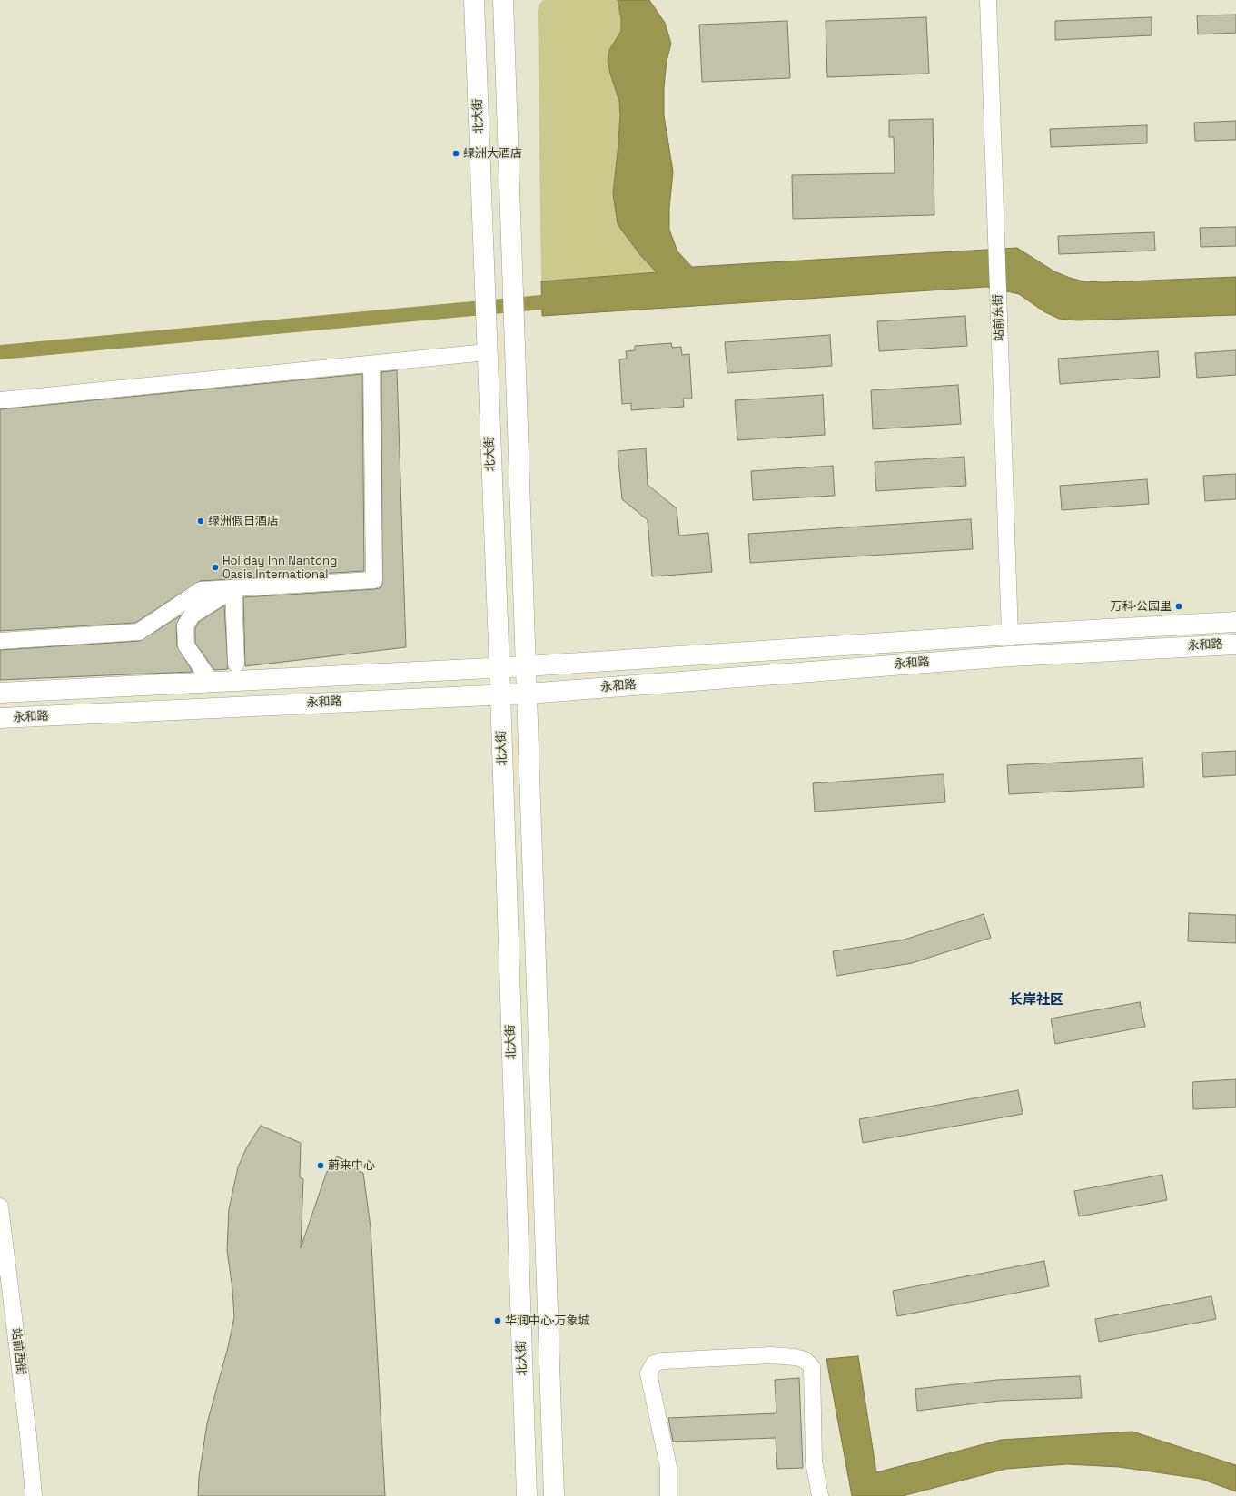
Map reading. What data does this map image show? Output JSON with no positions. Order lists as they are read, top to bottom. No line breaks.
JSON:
{"streets":{"main road":["北大街","永和路"],"street":["站前东街","站前西街"]},"crossings":[["北大街","永和路"],["站前东街","永和路"]],"districts":["长岸社区"],"places":["绿洲大酒店","绿洲假日酒店","Holiday Inn Nantong Oasis International","万科·公园里","蔚来中心","华润中心·万象城"]}
